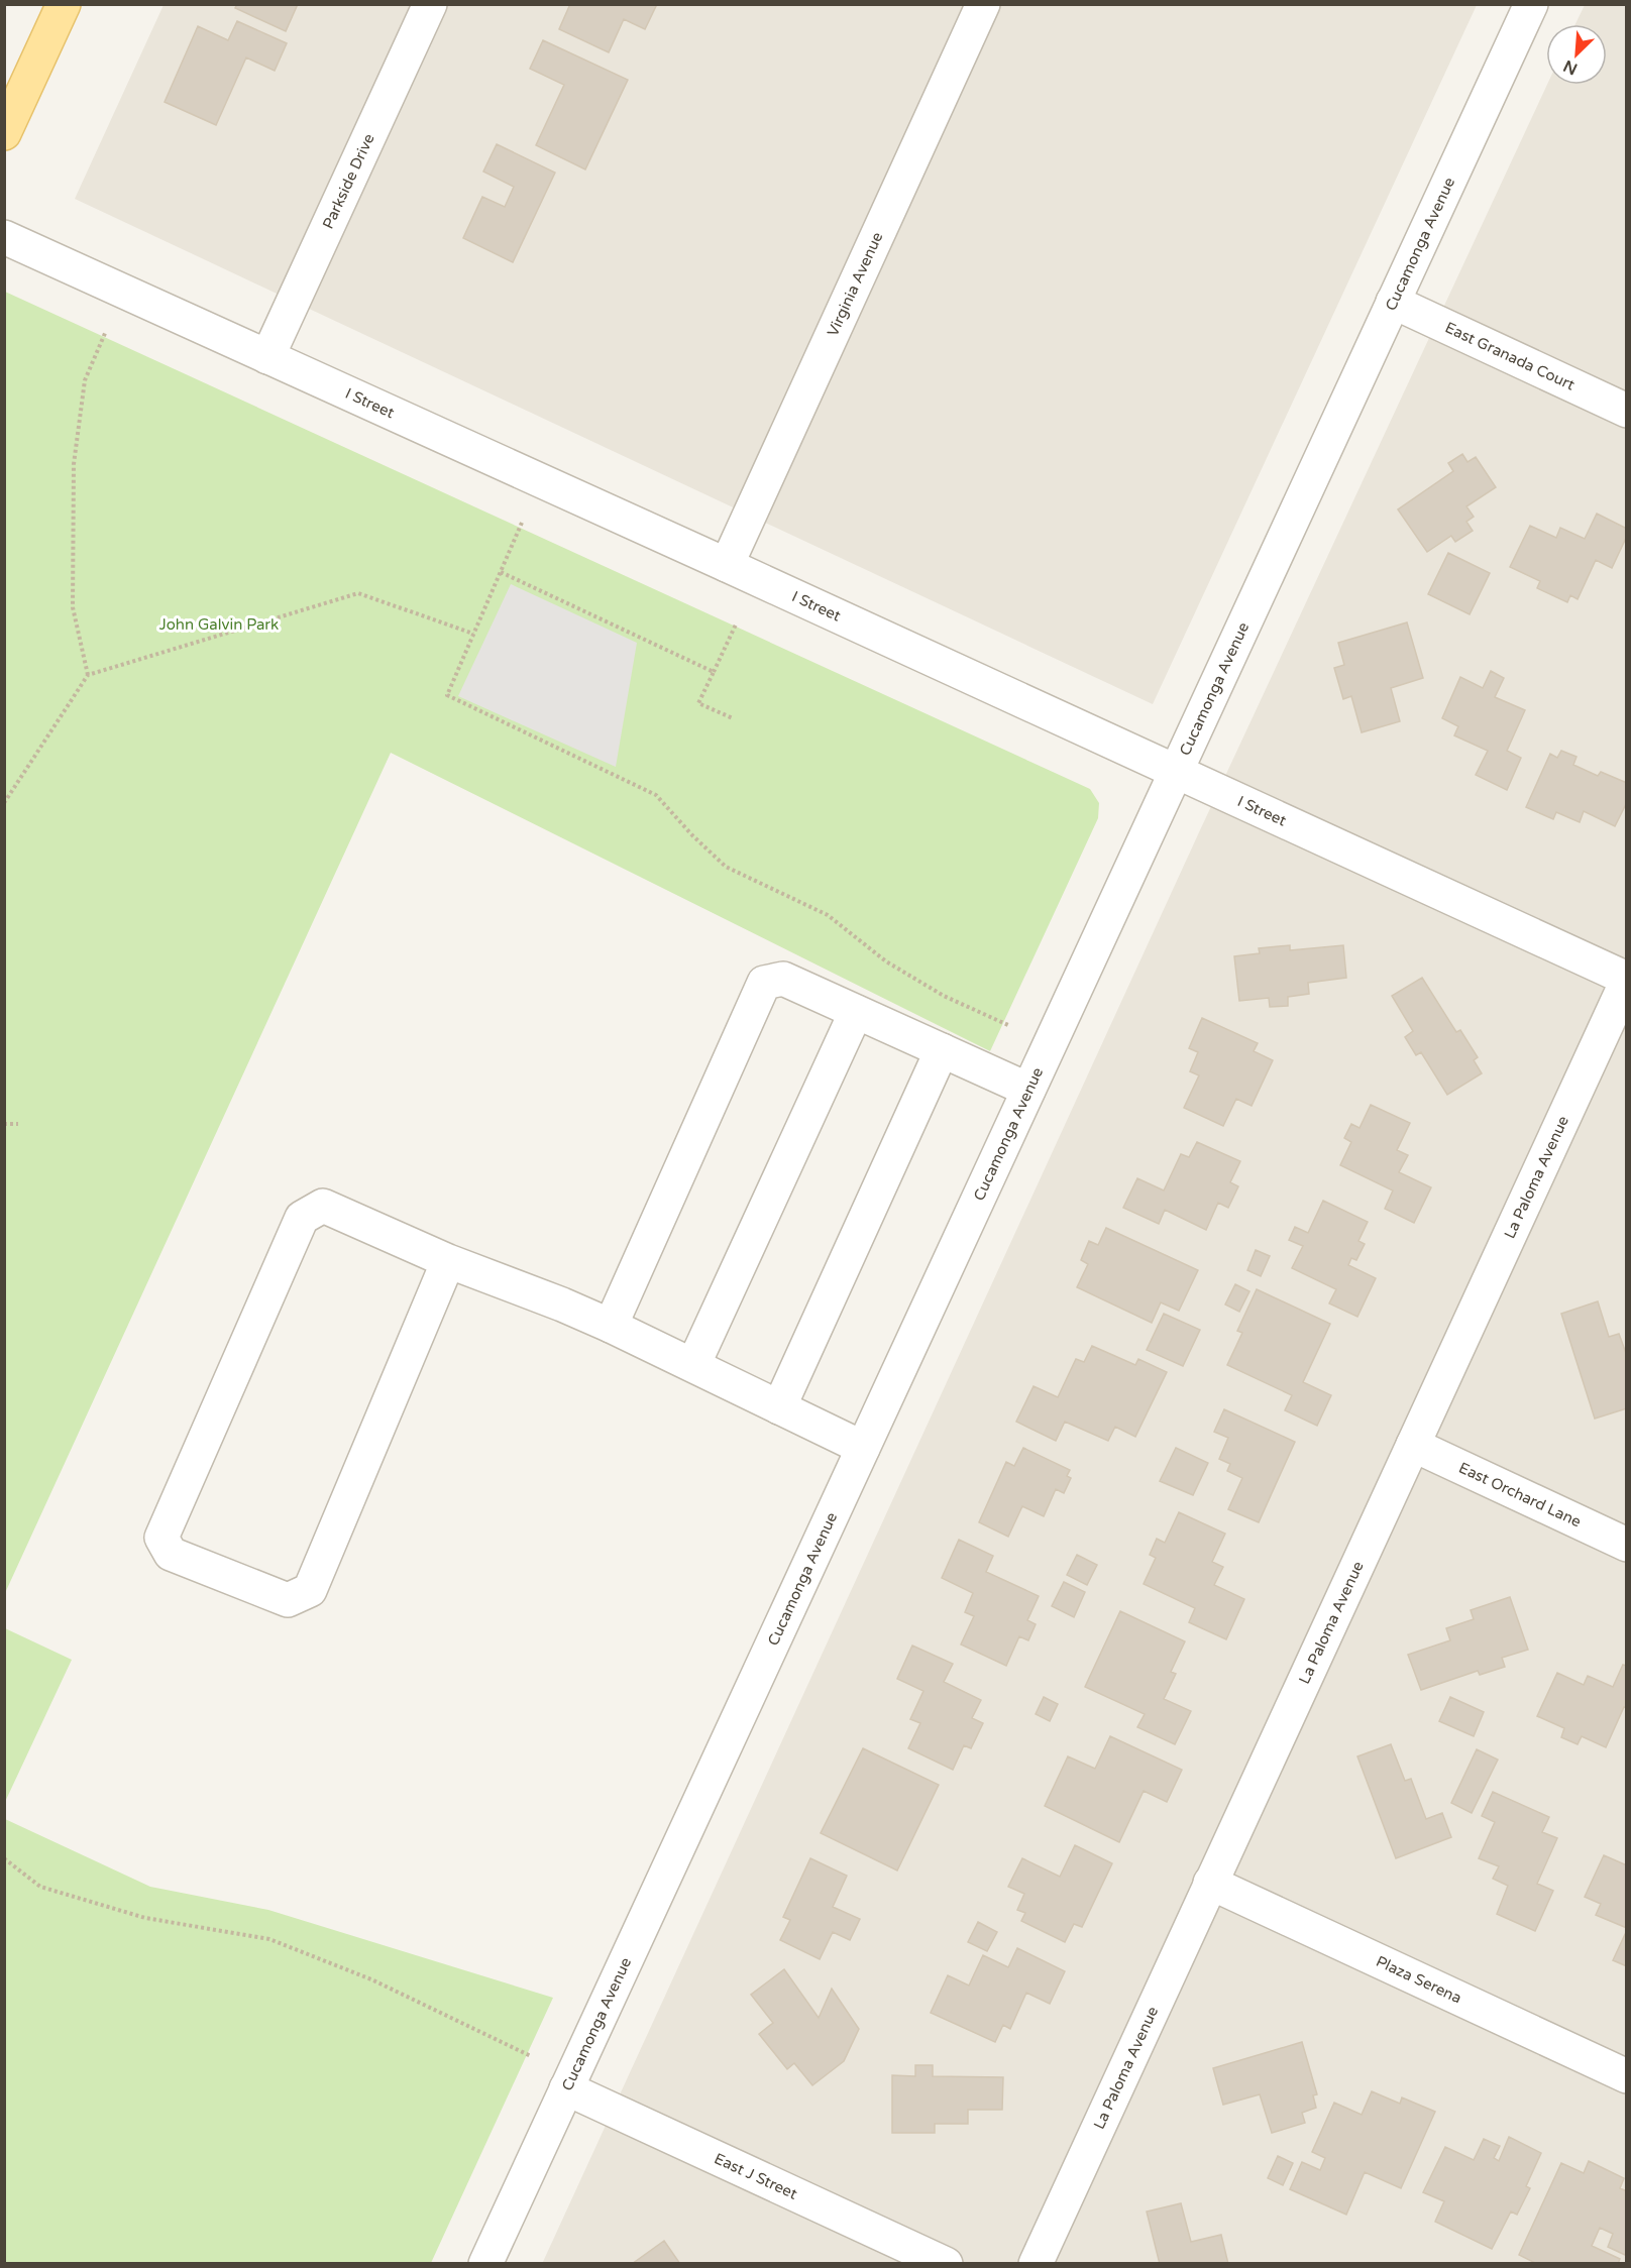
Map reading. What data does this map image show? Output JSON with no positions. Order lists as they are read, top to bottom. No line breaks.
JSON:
{"streets":{"street":["Parkside Drive","Cucamonga Avenue","Virginia Avenue","East Granada Court","I Street","La Paloma Avenue","East Orchard Lane","Plaza Serena","East J Street"]},"crossings":[["Parkside Drive","I Street"],["Cucamonga Avenue","East Granada Court"],["Cucamonga Avenue","I Street"],["Cucamonga Avenue","East J Street"],["Virginia Avenue","I Street"],["I Street","La Paloma Avenue"],["La Paloma Avenue","East Orchard Lane"],["La Paloma Avenue","Plaza Serena"]],"parks":["John Galvin Park"],"north":"bottom left"}
